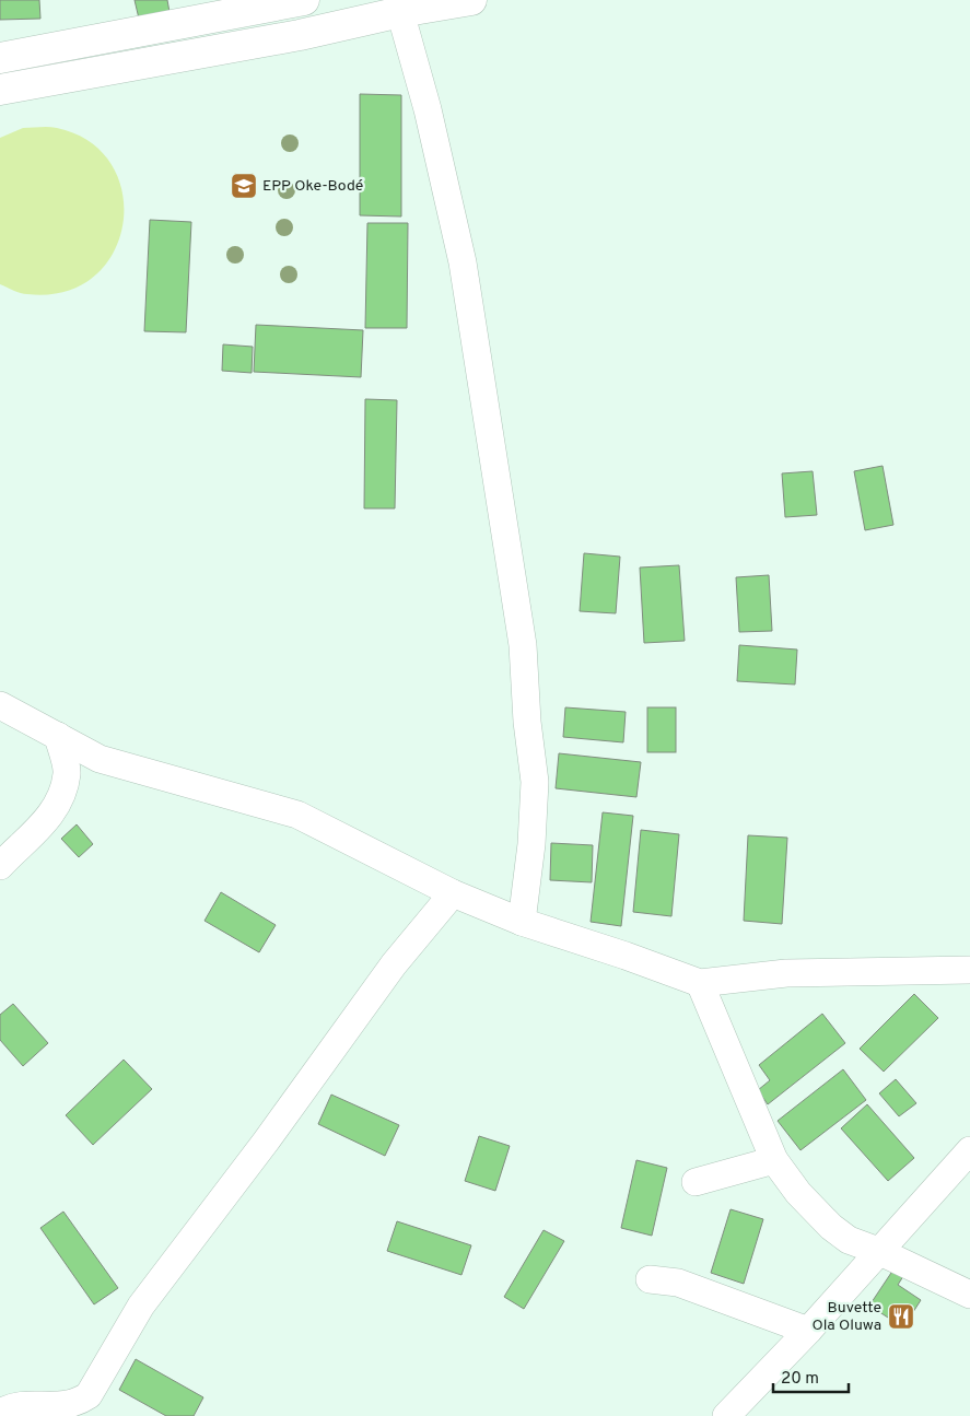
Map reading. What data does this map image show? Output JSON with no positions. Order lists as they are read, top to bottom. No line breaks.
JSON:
{"places":{"school or university":["EPP Oke-Bodé"],"restaurant":["Buvette Ola Oluwa"]},"scale_bar":"20 m"}
